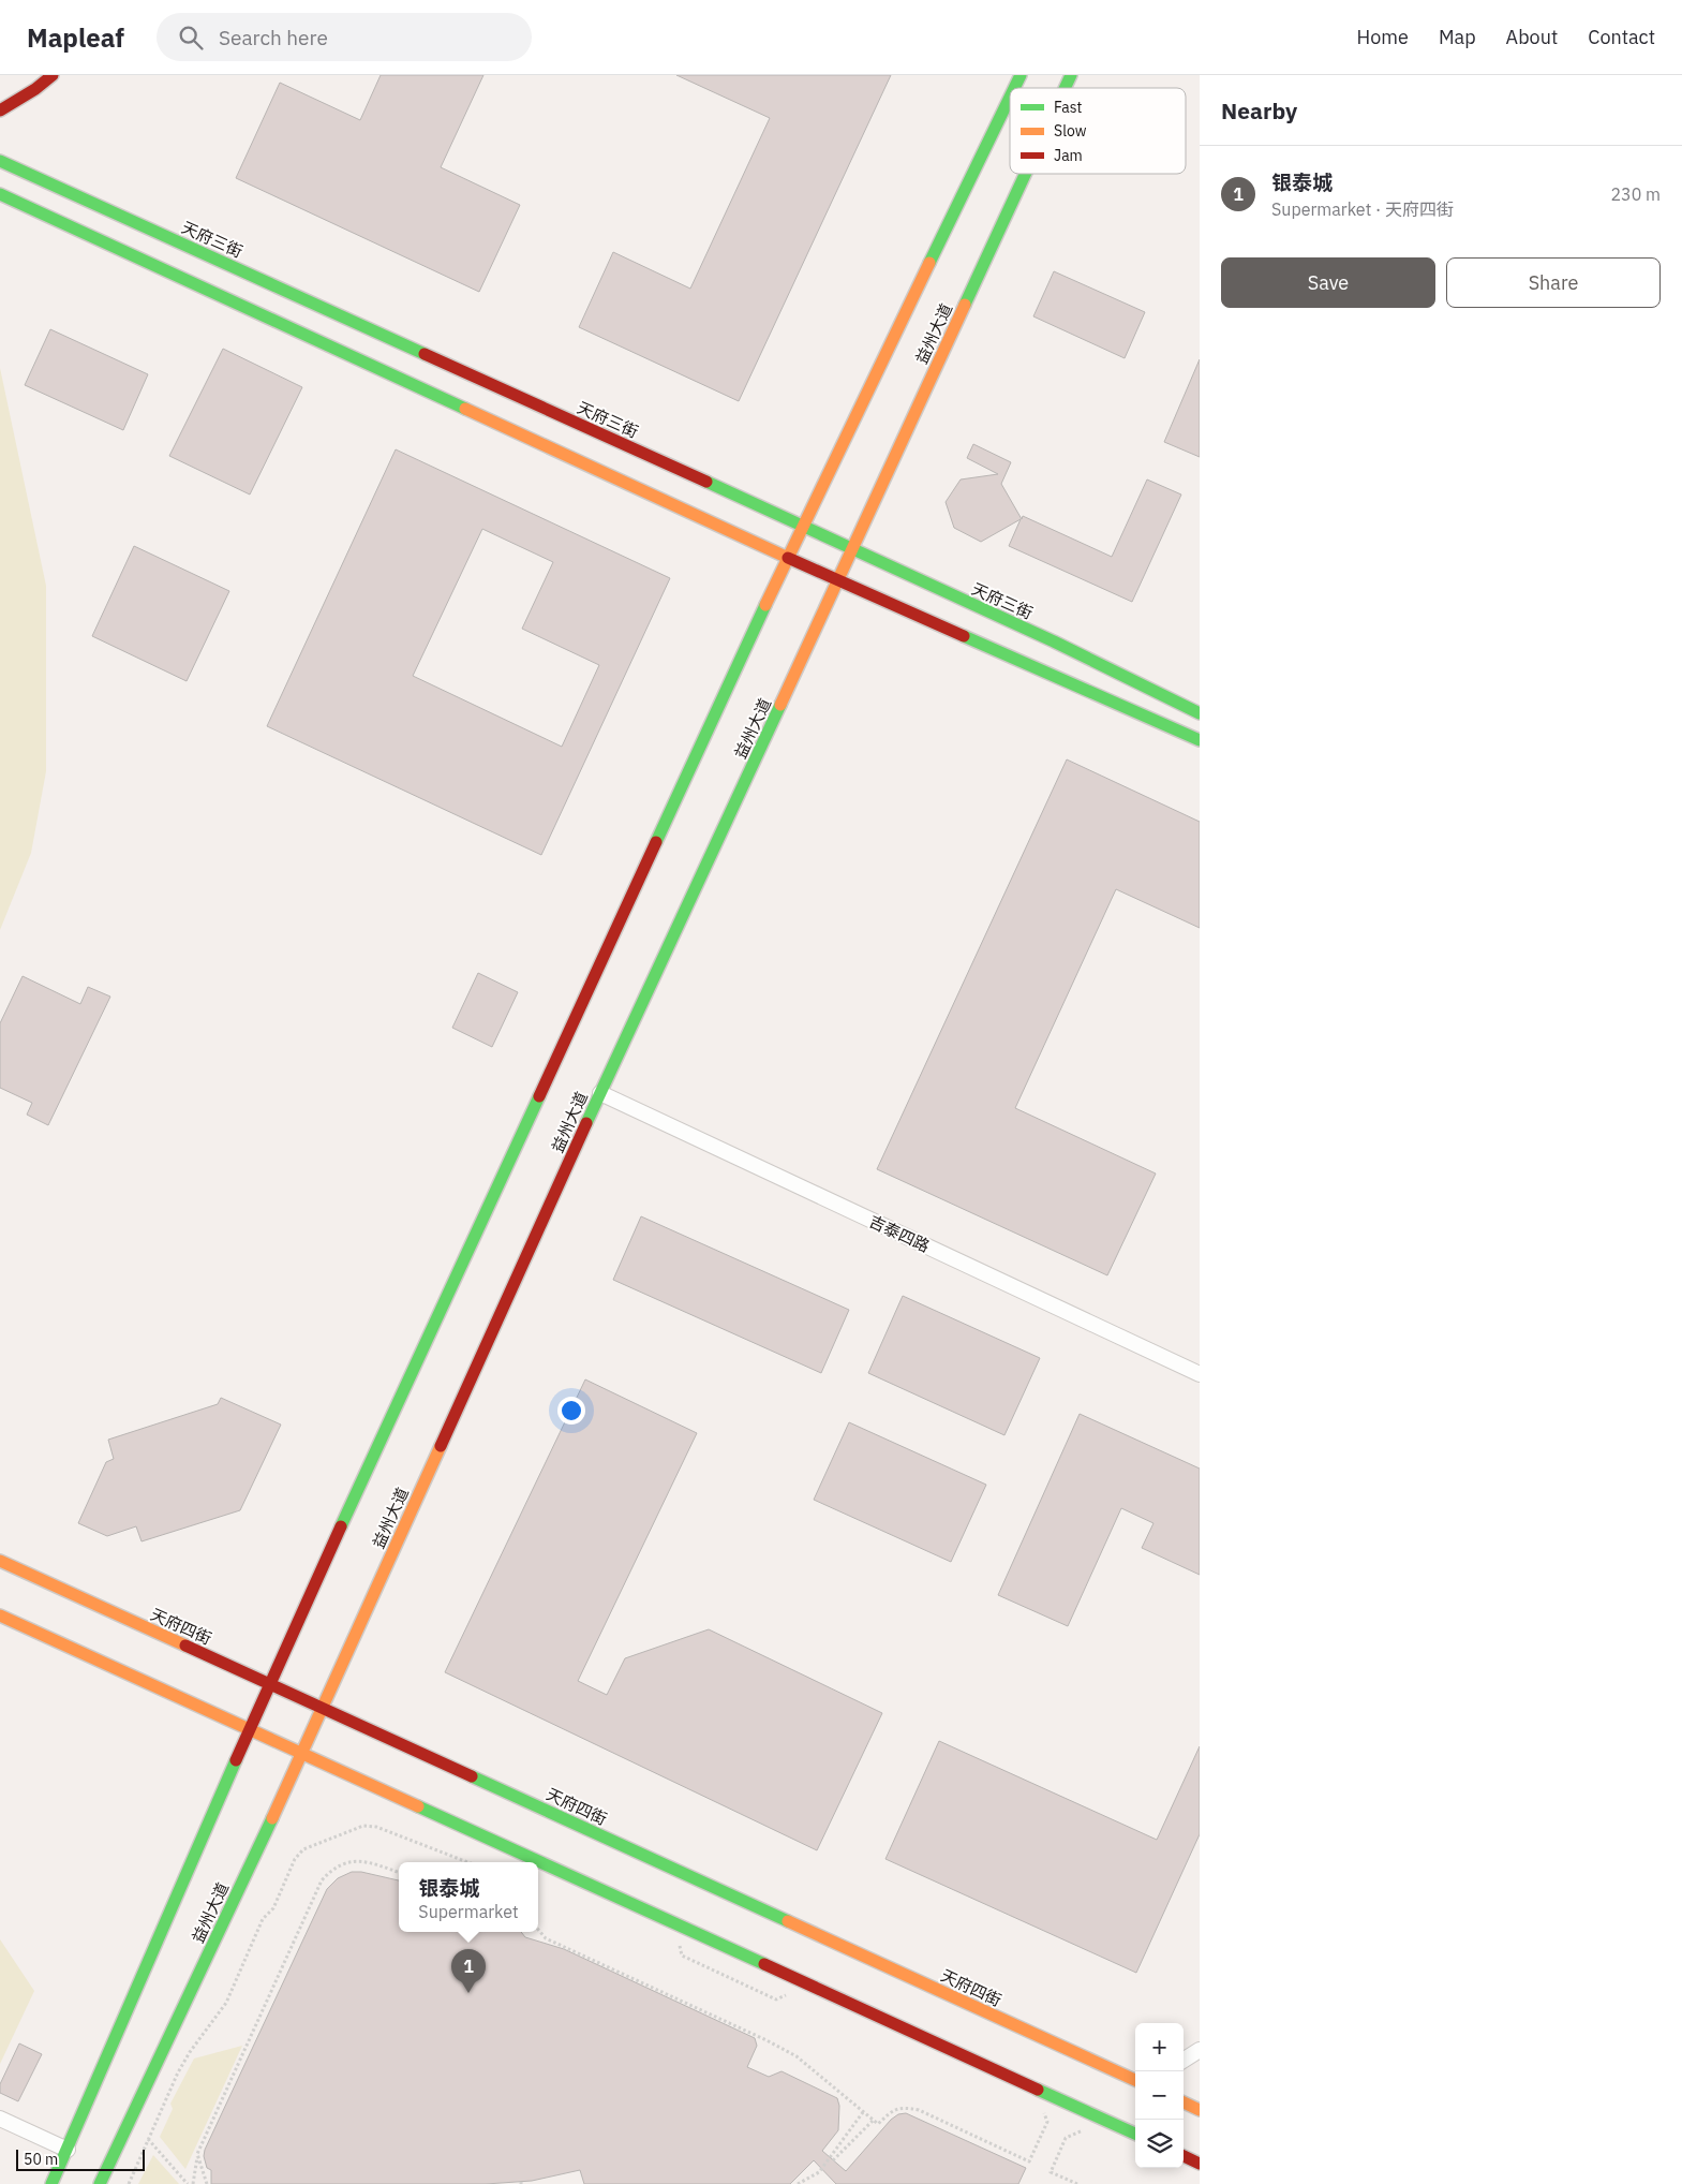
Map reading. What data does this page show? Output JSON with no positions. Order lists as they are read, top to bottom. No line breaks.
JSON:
{"streets":{"main road":["天府三街","益州大道","天府四街"],"street":["吉泰四路"]},"crossings":[["天府三街","益州大道"],["益州大道","吉泰四路"],["益州大道","天府四街"]],"legend":["Fast","Slow","Jam"],"scale_bar":"50 m","page":{"header":"Mapleaf","search":"Search here","nav":["Home","Map","About","Contact"],"heading":"Nearby","list":[{"mark":"1","name":"银泰城","note":"Supermarket · 天府四街","value":"230 m"}],"buttons":["Save","Share"],"popup":["银泰城","Supermarket"],"pins":"1","map_buttons":["+","−"],"scale":"50 m"}}
